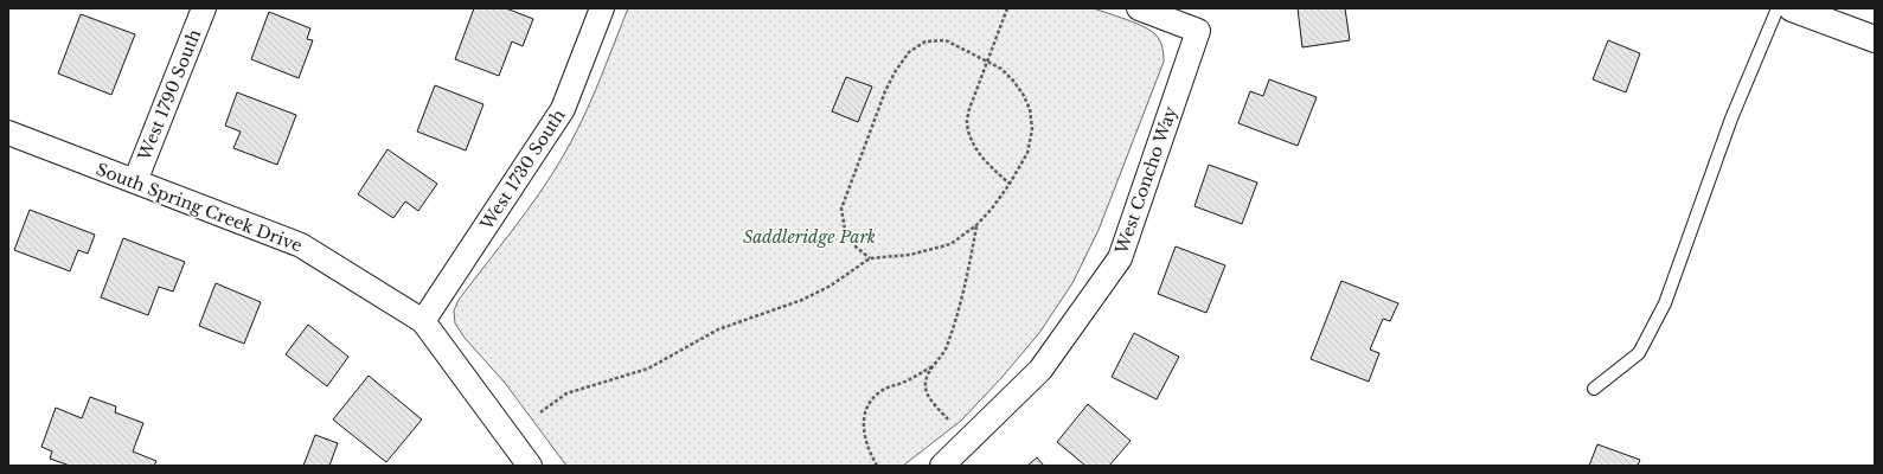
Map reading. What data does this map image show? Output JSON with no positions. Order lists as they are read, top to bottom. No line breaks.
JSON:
{"streets":{"street":["West 1790 South","West 1730 South","West Concho Way","South Spring Creek Drive"]},"crossings":[["West 1790 South","South Spring Creek Drive"],["West 1730 South","South Spring Creek Drive"]],"parks":["Saddleridge Park"]}
